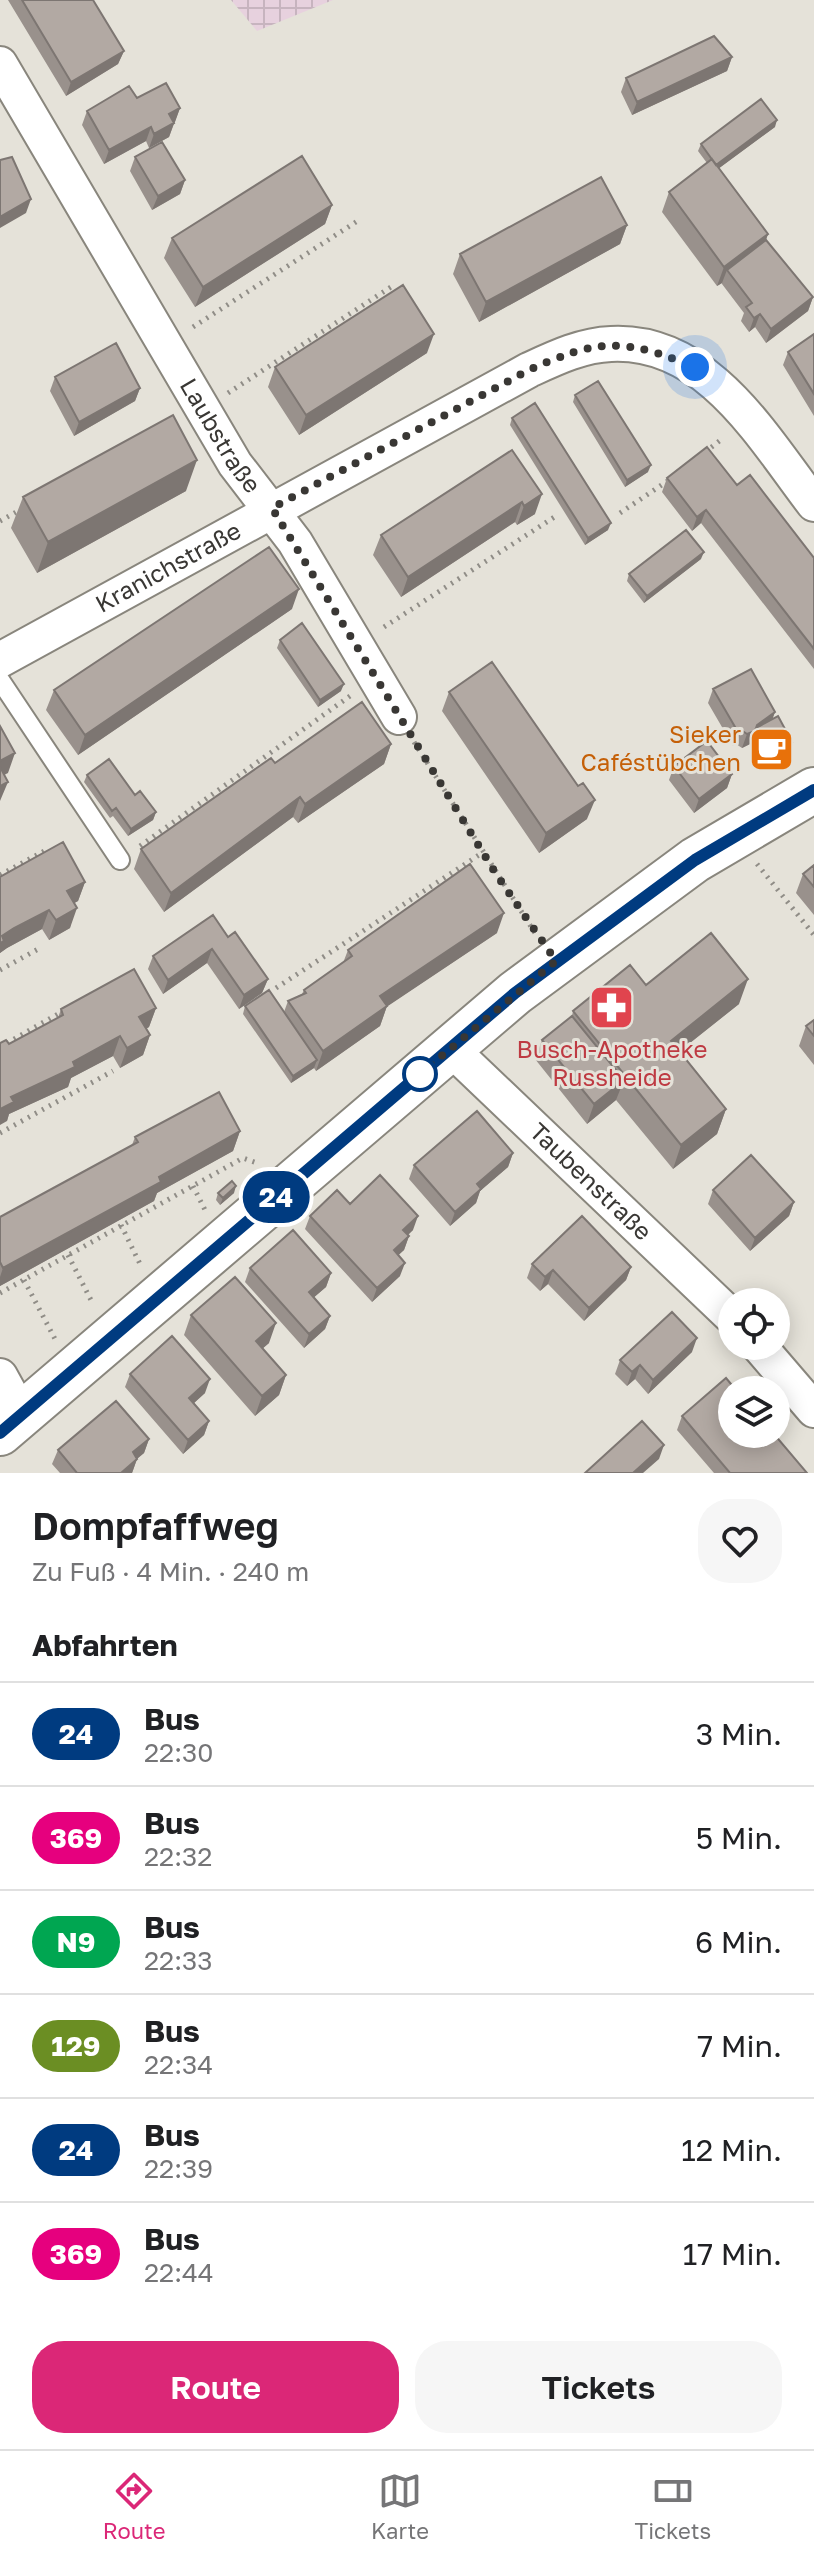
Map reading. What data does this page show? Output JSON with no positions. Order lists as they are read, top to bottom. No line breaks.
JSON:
{"streets":{"street":["Laubstraße","Kranichstraße","Taubenstraße"]},"crossings":[["Laubstraße","Kranichstraße"]],"places":{"cafe":["Sieker Caféstübchen"],"pharmacy":["Busch-Apotheke Russheide"]},"lines":["bus line 24"],"page":{"on_map":"24","heading":[["Dompfaffweg","Zu Fuß · 4 Min. · 240 m"],"Abfahrten"],"list":[{"mark":"24","name":"Bus","note":"22:30","value":"3 Min."},{"mark":"369","name":"Bus","note":"22:32","value":"5 Min."},{"mark":"N9","name":"Bus","note":"22:33","value":"6 Min."},{"mark":"129","name":"Bus","note":"22:34","value":"7 Min."},{"mark":"24","name":"Bus","note":"22:39","value":"12 Min."},{"mark":"369","name":"Bus","note":"22:44","value":"17 Min."}],"buttons":["Route","Tickets"],"tabs":["Route","Karte","Tickets"]}}
